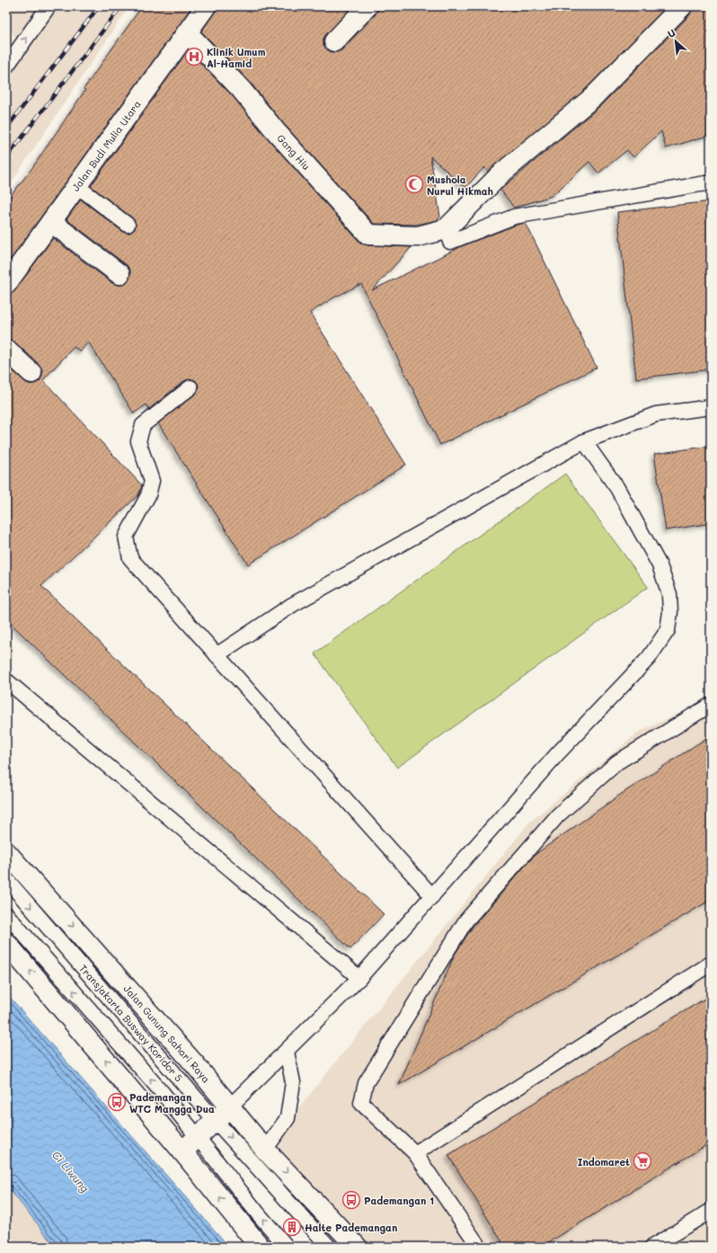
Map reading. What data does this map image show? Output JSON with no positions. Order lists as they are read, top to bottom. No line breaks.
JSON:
{"streets":{"street":["Jalan Budi Mulia Utara","Gang Hiu","Jalan Gunung Sahari Raya"],"lane":["Transjakarta Busway Koridor 5"]},"crossings":[["Jalan Budi Mulia Utara","Gang Hiu"]],"water":["Ci Liwung"],"places":{"hospital":["Klinik Umum Al-Hamid"],"mosque":["Mushola Nurul Hikmah"],"bus stop":["Pademangan WTC Mangga Dua","Pademangan 1"],"supermarket":["Indomaret"],"building":["Halte Pademangan"]},"north":"top left"}
